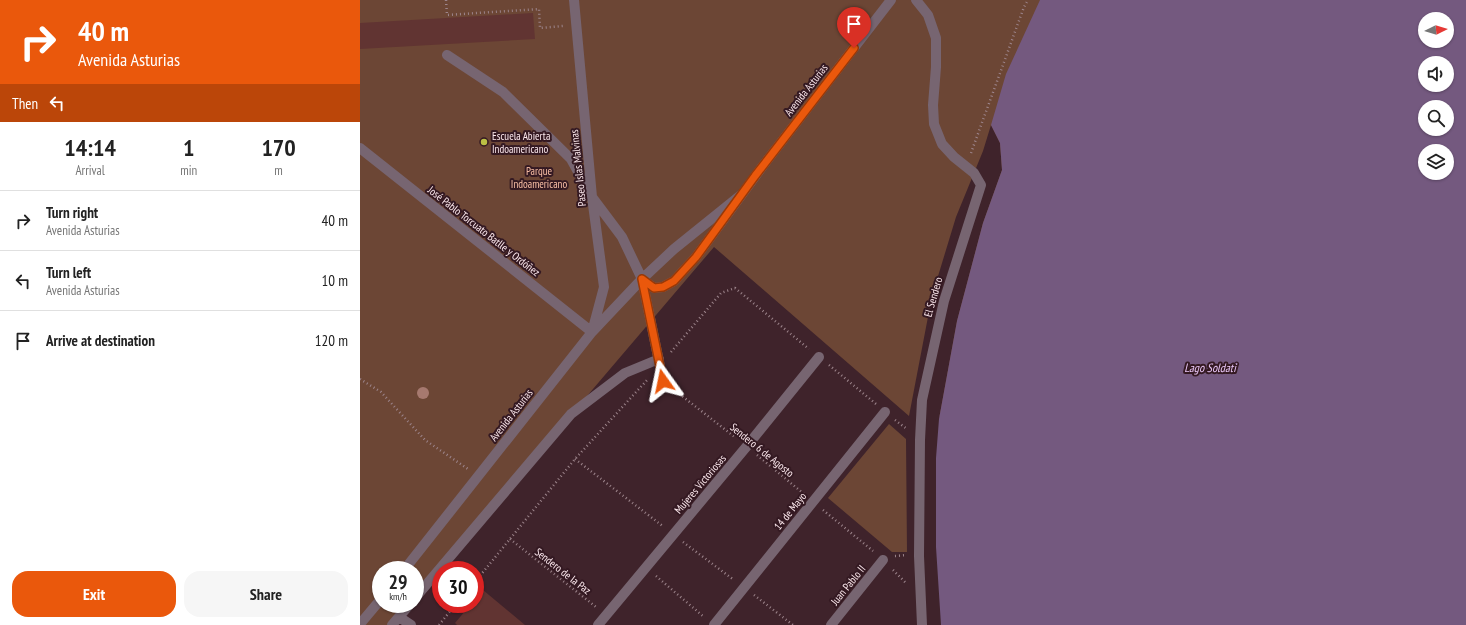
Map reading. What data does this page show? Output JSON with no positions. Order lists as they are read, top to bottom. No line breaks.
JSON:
{"streets":{"street":["Avenida Asturias","Paseo Islas Malvinas","José Pablo Torcuato Batlle y Ordóñez","El Sendero","Mujeres Victoriosas","14 de Mayo","Juan Pablo II"],"path":["Sendero 6 de Agosto","Sendero de la Paz"]},"crossings":[["Avenida Asturias","Paseo Islas Malvinas"],["Avenida Asturias","José Pablo Torcuato Batlle y Ordóñez"],["Paseo Islas Malvinas","José Pablo Torcuato Batlle y Ordóñez"],["El Sendero","Sendero 6 de Agosto"],["Sendero 6 de Agosto","Mujeres Victoriosas"],["Sendero 6 de Agosto","14 de Mayo"],["Sendero 6 de Agosto","Juan Pablo II"],["Mujeres Victoriosas","Sendero de la Paz"]],"water":["Lago Soldati"],"parks":["Parque Indoamericano"],"places":["Escuela Abierta Indoamericano"],"north":"right","page":{"turn":["40 m","Avenida Asturias"],"then":"Then","eta":["14:14","Arrival","1","min","170","m"],"list":[{"name":"Turn right","note":"Avenida Asturias","value":"40 m"},{"name":"Turn left","note":"Avenida Asturias","value":"10 m"},{"name":"Arrive at destination","value":"120 m"}],"speed":"29 km/h","limit":"30","buttons":["Exit","Share"]}}
